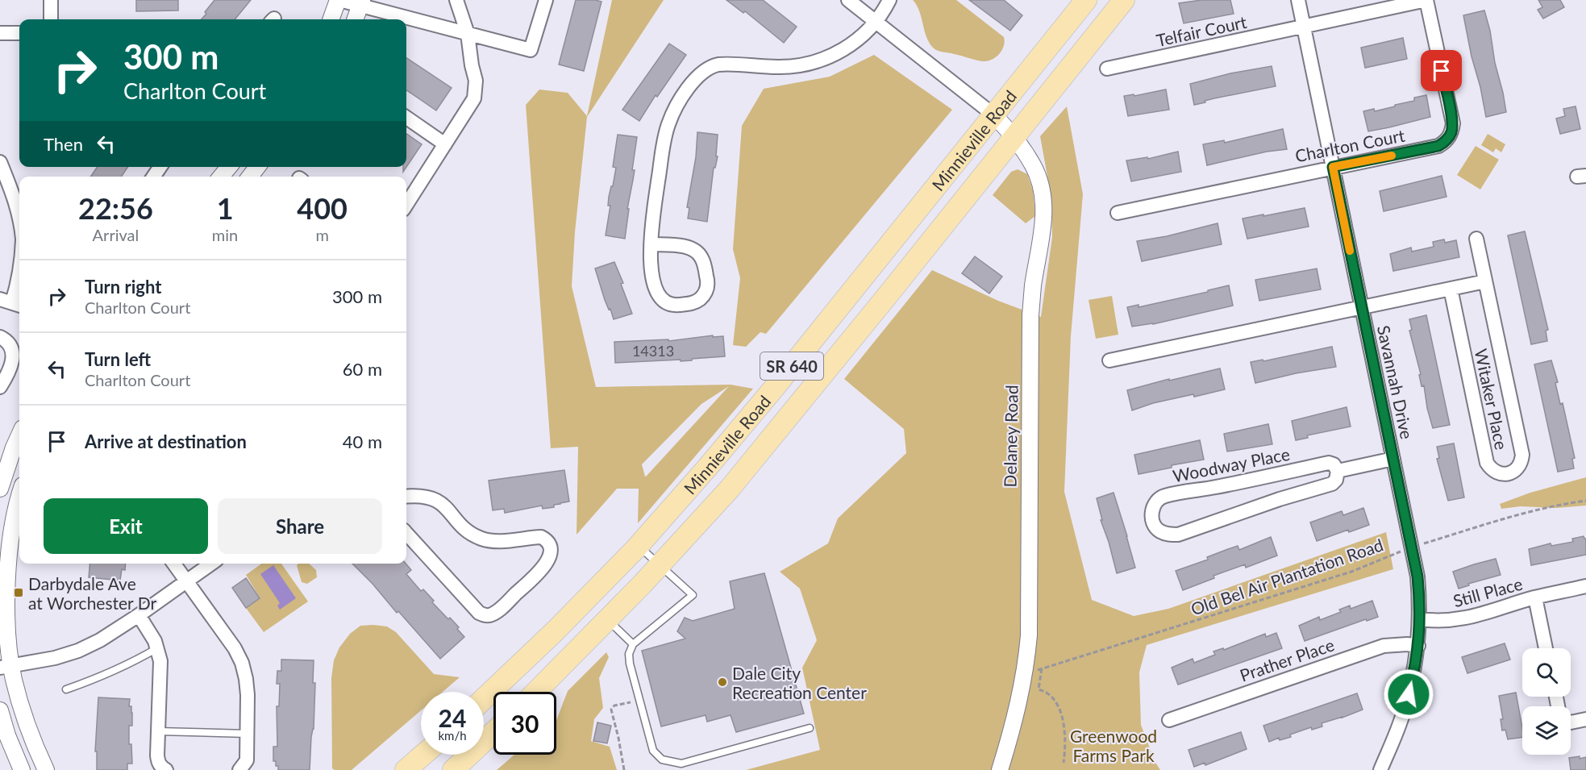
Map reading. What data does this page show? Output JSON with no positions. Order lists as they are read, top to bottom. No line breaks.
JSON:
{"streets":{"main road":["Minnieville Road","SR 640"],"street":["Telfair Court","Charlton Court","Savannah Drive","Witaker Place","Delaney Road","Woodway Place","Still Place","Prather Place"],"path":["Old Bel Air Plantation Road"]},"crossings":[["Telfair Court","Charlton Court"],["Telfair Court","Savannah Drive"],["Minnieville Road","Delaney Road"],["Charlton Court","Savannah Drive"],["Savannah Drive","Woodway Place"],["Savannah Drive","Old Bel Air Plantation Road"],["Savannah Drive","Still Place"],["Savannah Drive","Prather Place"],["Delaney Road","Old Bel Air Plantation Road"]],"parks":["Greenwood Farms Park"],"places":{"transit":["Darbydale Ave at Worchester Dr"],"other":["Dale City Recreation Center"]},"house_numbers":["14313"],"page":{"turn":["300 m","Charlton Court"],"then":"Then","eta":["22:56","Arrival","1","min","400","m"],"list":[{"name":"Turn right","note":"Charlton Court","value":"300 m"},{"name":"Turn left","note":"Charlton Court","value":"60 m"},{"name":"Arrive at destination","value":"40 m"}],"buttons":["Exit","Share"],"speed":"24 km/h","limit":"30"}}
